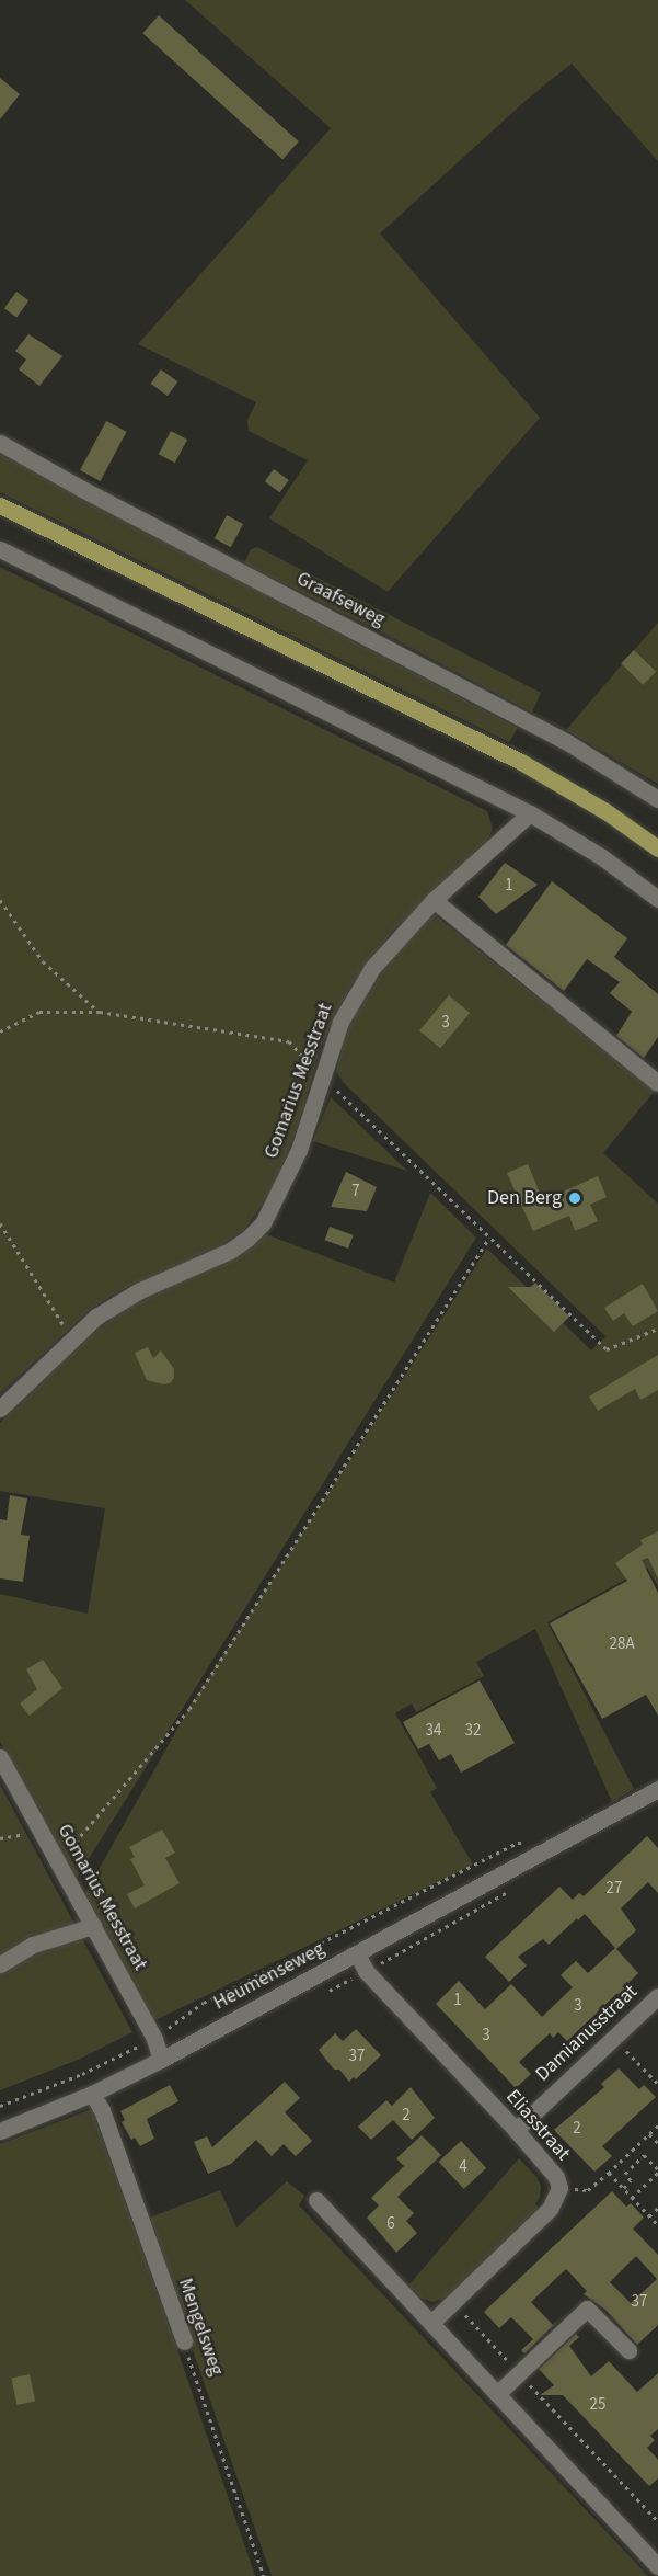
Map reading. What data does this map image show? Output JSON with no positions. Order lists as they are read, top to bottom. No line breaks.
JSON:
{"streets":{"street":["Graafseweg","Gomarius Messtraat","Heumenseweg","Damianusstraat","Eliasstraat","Mengelsweg"]},"crossings":[["Gomarius Messtraat","Heumenseweg"],["Heumenseweg","Eliasstraat"],["Heumenseweg","Mengelsweg"],["Damianusstraat","Eliasstraat"]],"places":["Den Berg"],"house_numbers":["1","3","7","28A","34","32","27","1","3","3","37","2","2","4","6","37","25"]}
